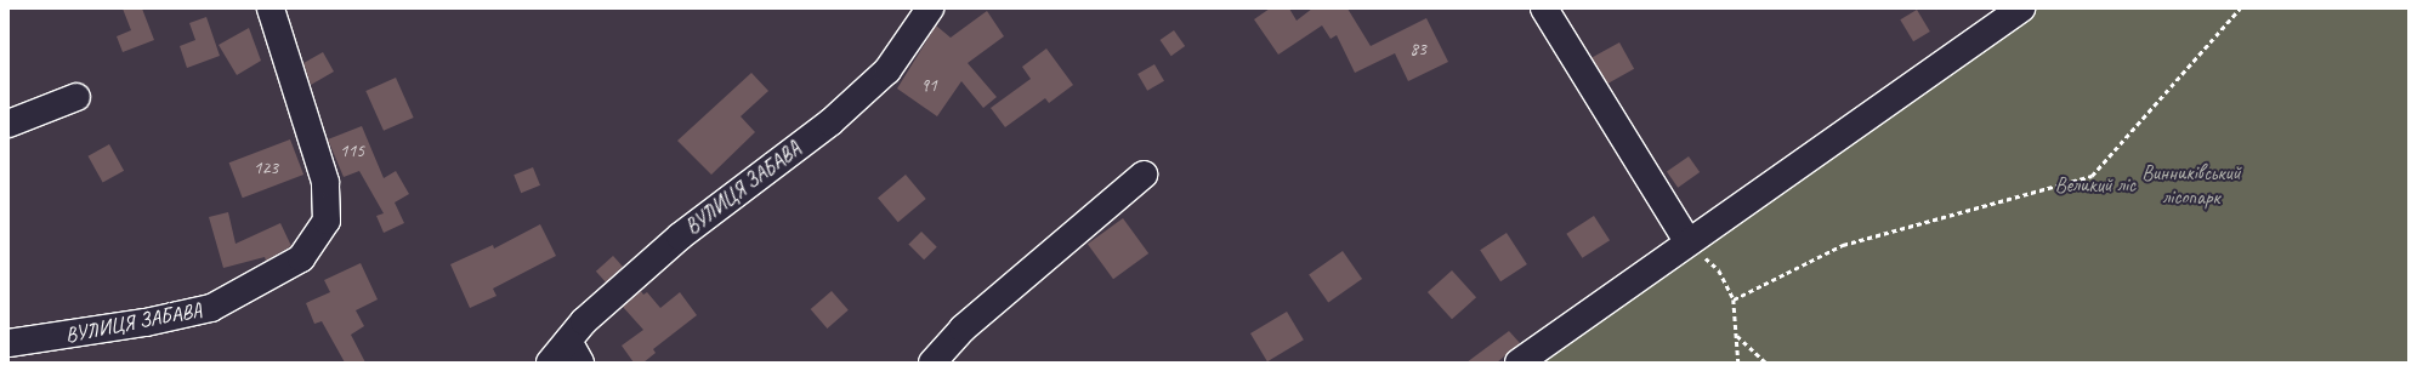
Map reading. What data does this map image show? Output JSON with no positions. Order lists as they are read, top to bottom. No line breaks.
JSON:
{"streets":{"street":["ВУЛИЦЯ ЗАБАВА"]},"parks":["Винниківський лісопарк","Великий ліс"],"house_numbers":["83","91","115","123"]}
